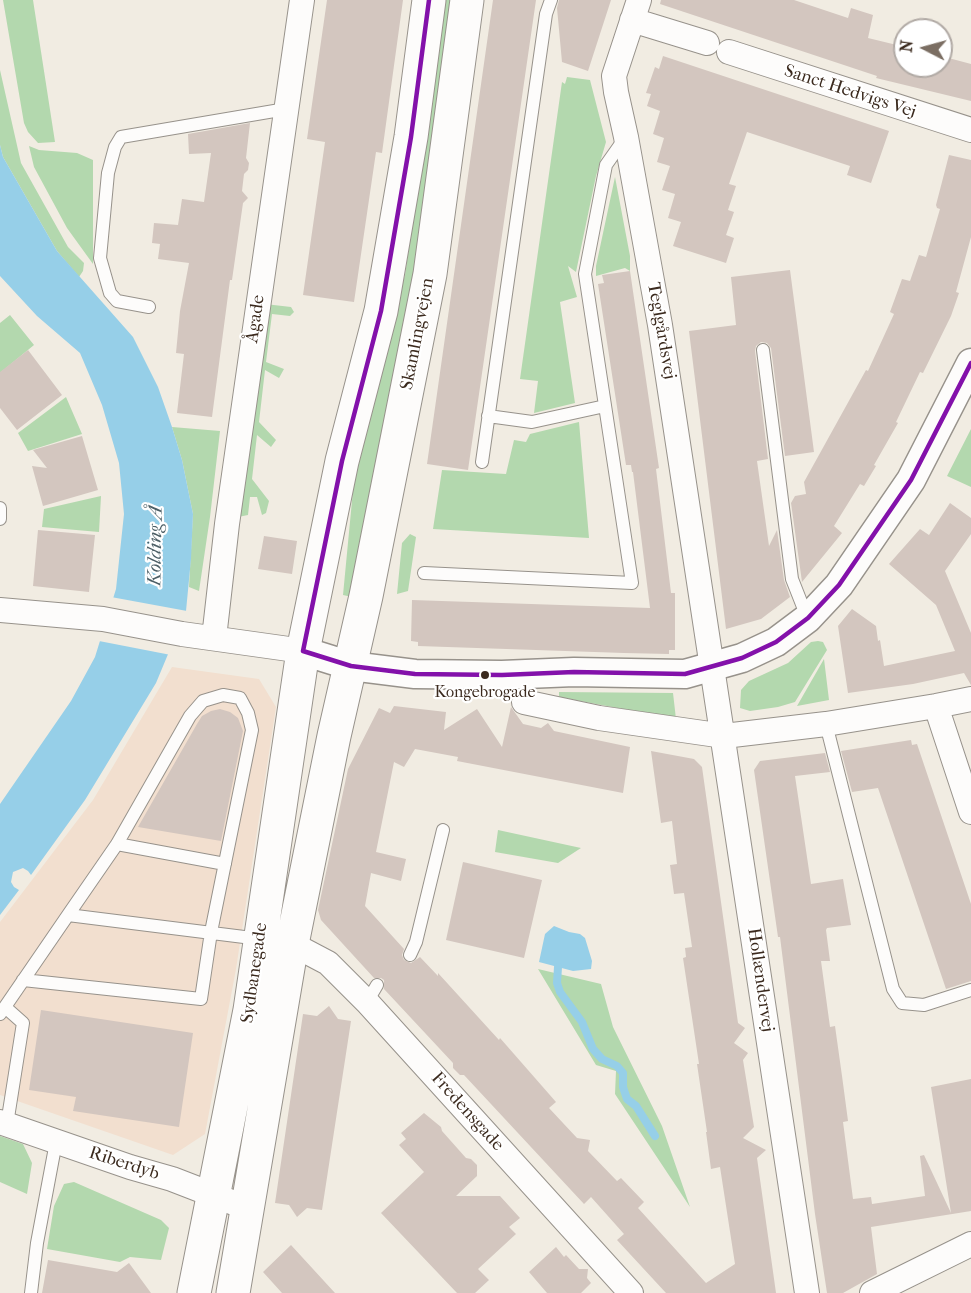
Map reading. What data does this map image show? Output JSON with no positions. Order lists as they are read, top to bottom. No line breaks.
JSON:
{"streets":{"main road":["Skamlingvejen","Sydbanegade"],"street":["Sanct Hedvigs Vej","Ågade","Teglgårdsvej","Hollændervej","Fredensgade","Riberdyb"]},"crossings":[["Teglgårdsvej","Hollændervej"],["Skamlingvejen","Sydbanegade"],["Sydbanegade","Fredensgade"],["Sydbanegade","Riberdyb"]],"water":["Kolding Å"],"places":["Kongebrogade"],"north":"left"}
